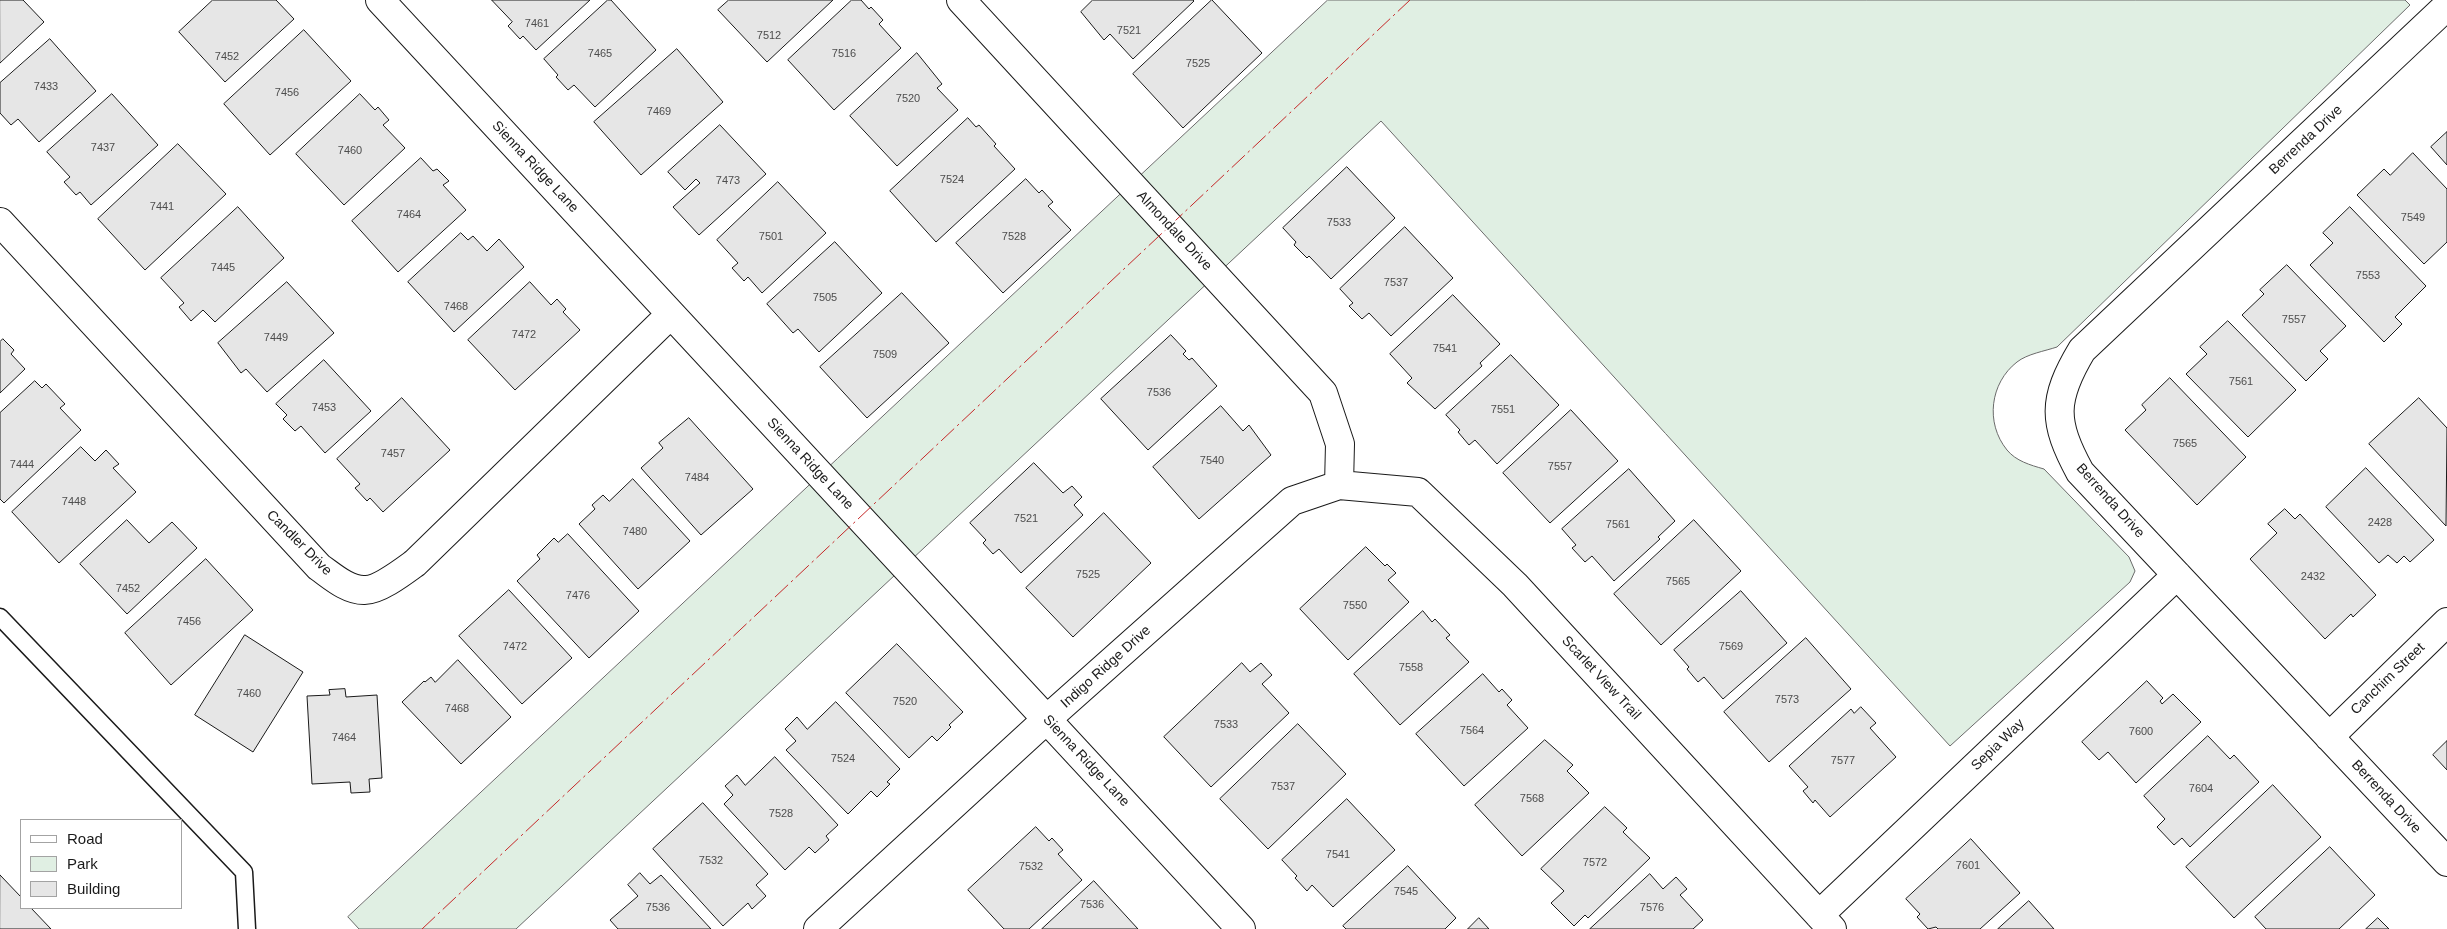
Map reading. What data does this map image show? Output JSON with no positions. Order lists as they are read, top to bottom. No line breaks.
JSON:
{"streets":{"street":["Berrenda Drive","Sienna Ridge Lane","Almondale Drive","Candler Drive","Indigo Ridge Drive","Scarlet View Trail","Canchim Street","Sepia Way"]},"crossings":[["Berrenda Drive","Canchim Street"],["Berrenda Drive","Sepia Way"],["Sienna Ridge Lane","Candler Drive"],["Sienna Ridge Lane","Indigo Ridge Drive"],["Almondale Drive","Indigo Ridge Drive"],["Almondale Drive","Scarlet View Trail"],["Indigo Ridge Drive","Scarlet View Trail"],["Scarlet View Trail","Sepia Way"]],"house_numbers":["7461","7521","7512","7465","7516","7452","7525","7433","7456","7520","7469","7437","7460","7524","7473","7441","7464","7549","7533","7501","7528","7445","7553","7537","7505","7468","7557","7472","7449","7541","7509","7561","7536","7453","7551","7565","7457","7540","7444","7557","7484","7448","7521","2428","7561","7480","7525","2432","7565","7452","7476","7550","7456","7472","7569","7558","7460","7573","7520","7468","7533","7564","7600","7464","7524","7577","7537","7604","7568","7528","7541","7532","7572","7601","7532","7545","7536","7536","7576"],"legend":["Road","Park","Building"]}
